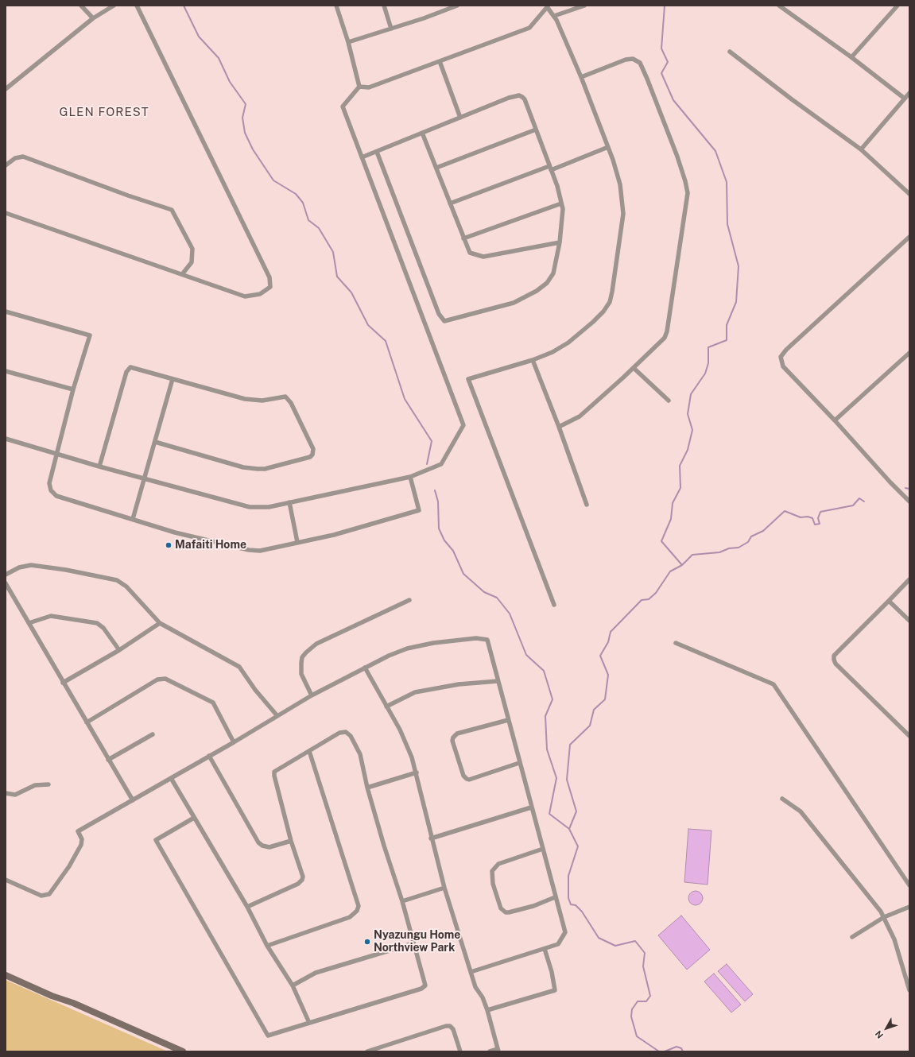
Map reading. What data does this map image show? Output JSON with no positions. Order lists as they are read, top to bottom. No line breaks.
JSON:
{"districts":["GLEN FOREST"],"places":["Mafaiti Home","Nyazungu Home Northview Park"],"north":"bottom left"}
